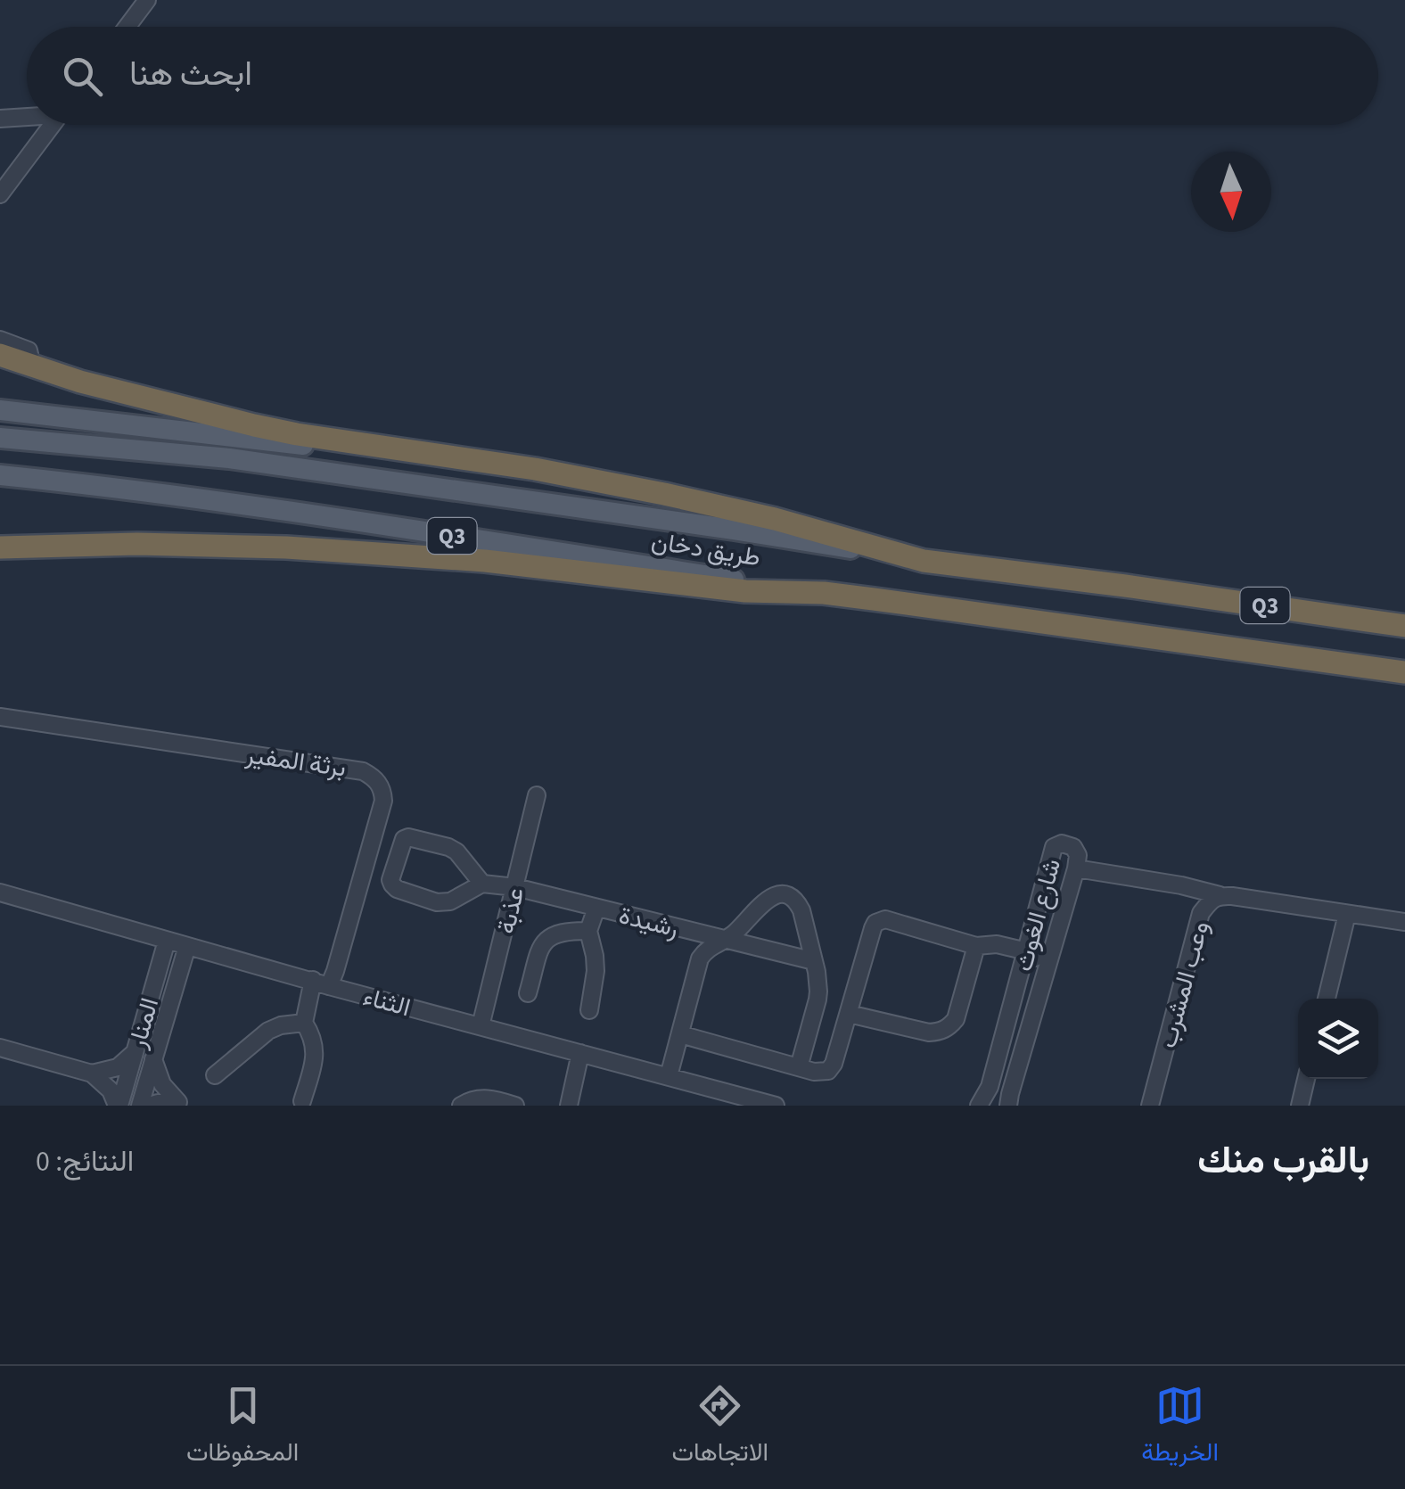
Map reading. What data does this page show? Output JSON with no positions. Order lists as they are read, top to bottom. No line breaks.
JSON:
{"streets":{"highway":["Q3","طريق دخان"],"street":["برثة المفير","عذبة","شارع الغوث","رشيدة","وعب المشرب","الثناء","المنار"]},"crossings":[["برثة المفير","الثناء"],["عذبة","رشيدة"],["عذبة","الثناء"],["الثناء","المنار"]],"north":"bottom","page":{"search":"ابحث هنا","heading":["بالقرب منك","النتائج: 0"],"nav":["الخريطة","الاتجاهات","المحفوظات"]}}
